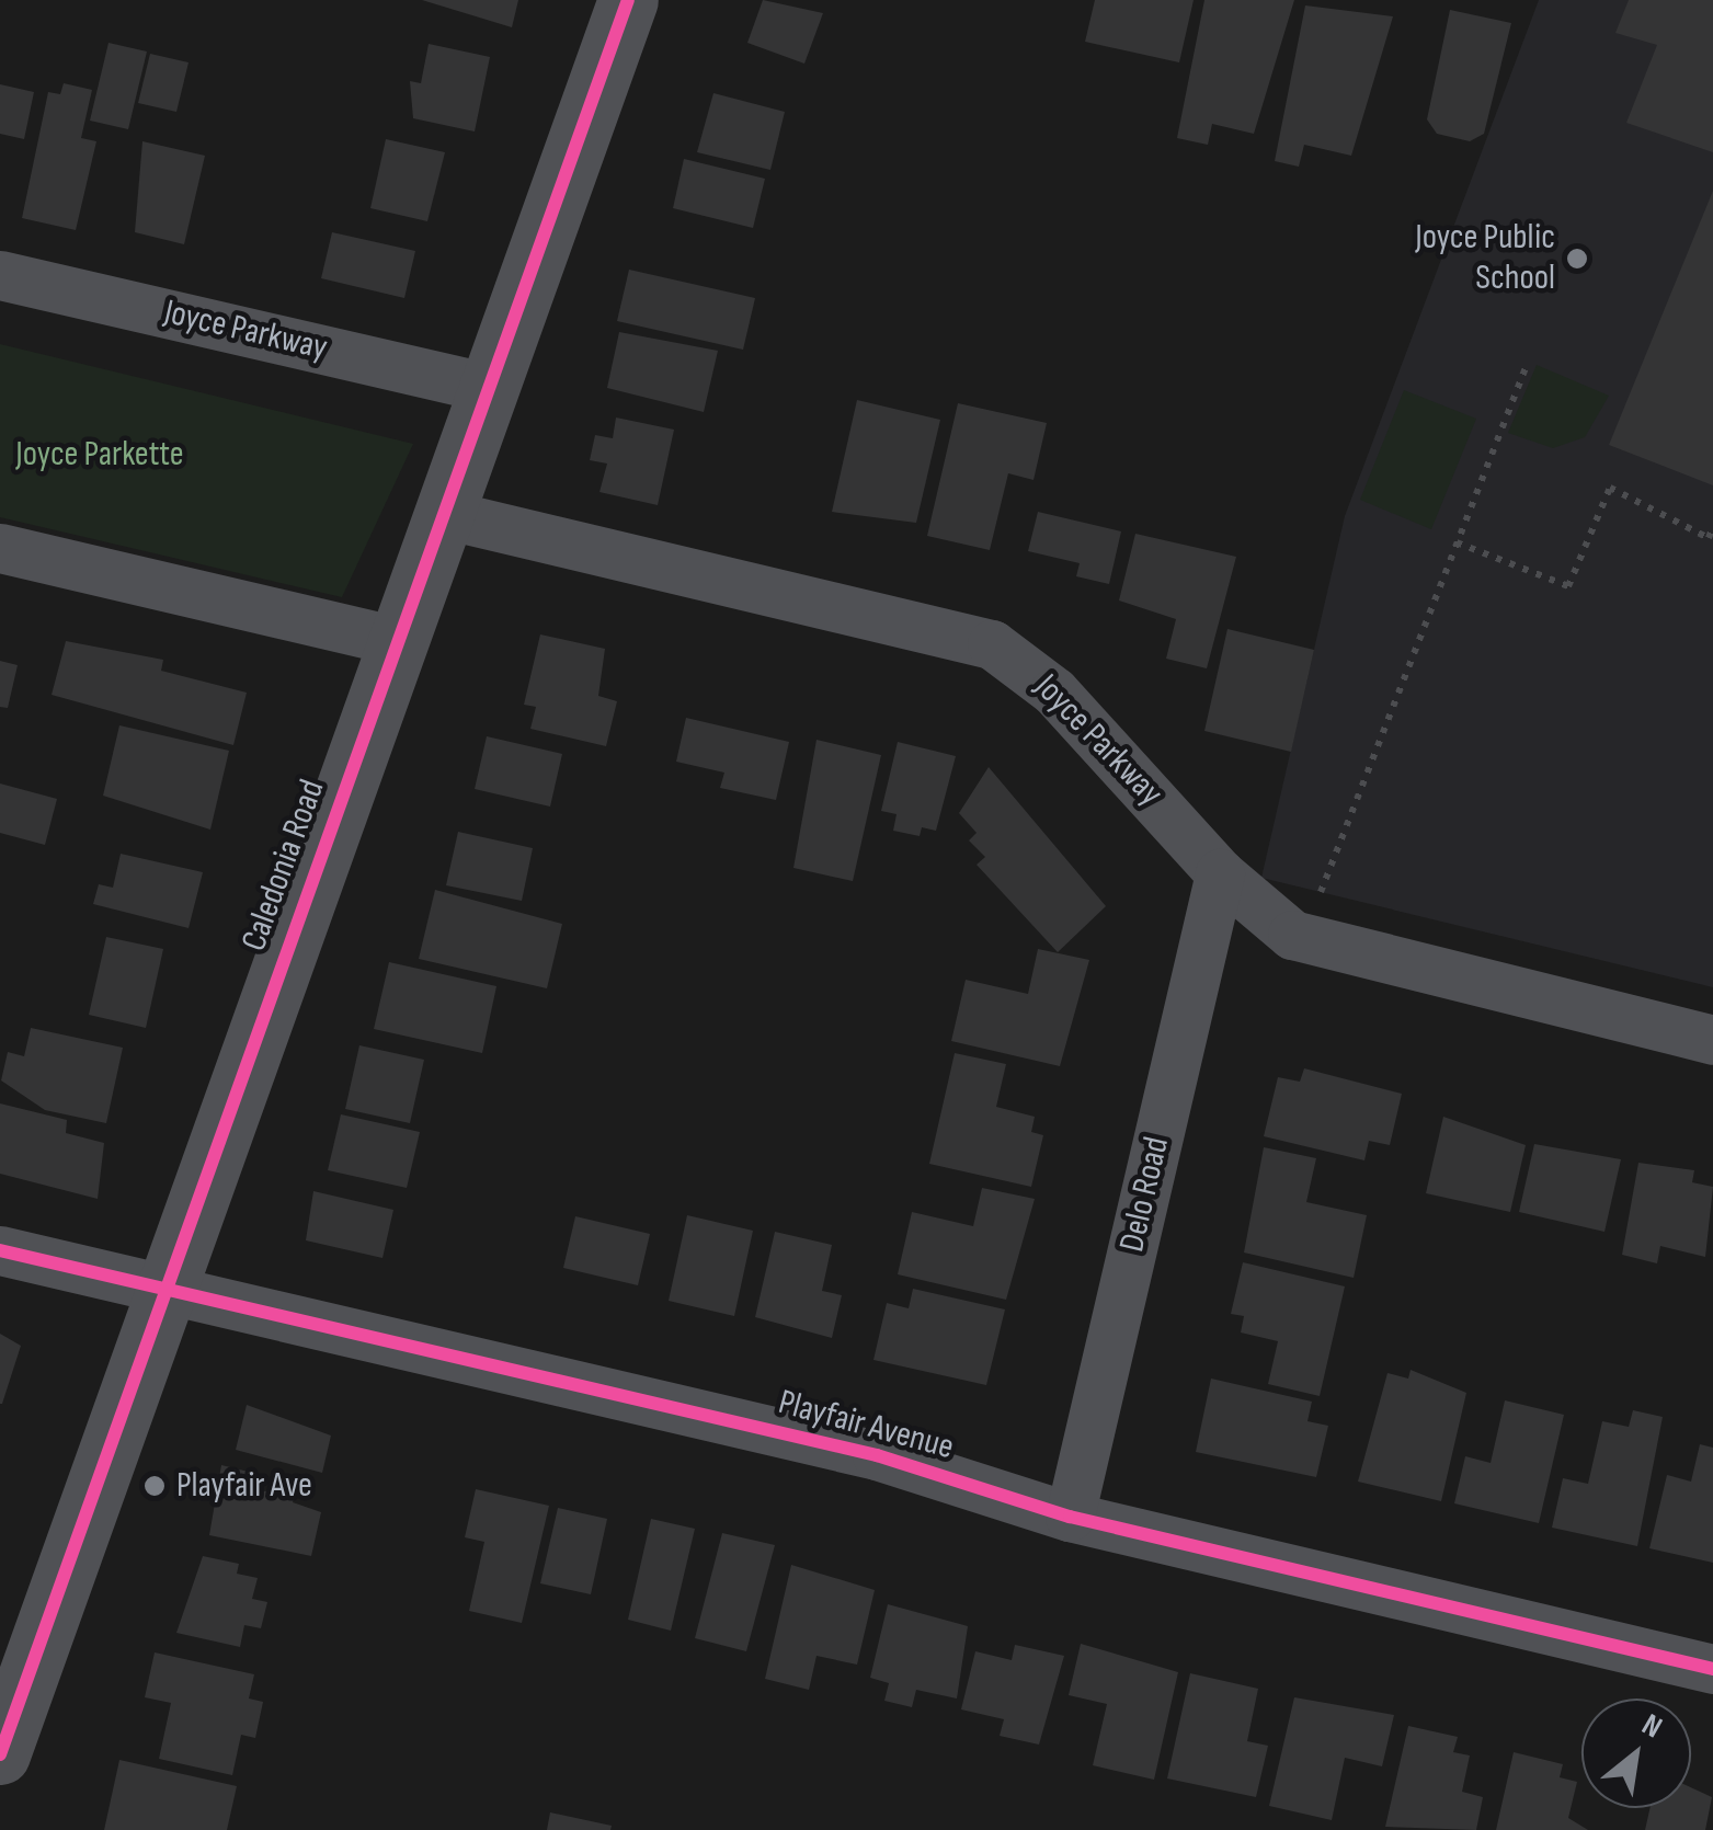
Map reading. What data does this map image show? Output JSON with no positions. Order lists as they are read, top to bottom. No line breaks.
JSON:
{"streets":{"street":["Joyce Parkway","Caledonia Road","Delo Road","Playfair Avenue"]},"crossings":[["Joyce Parkway","Caledonia Road"],["Joyce Parkway","Delo Road"],["Caledonia Road","Playfair Avenue"],["Delo Road","Playfair Avenue"]],"parks":["Joyce Parkette"],"places":["Joyce Public School","Playfair Ave"],"north":"top right"}
